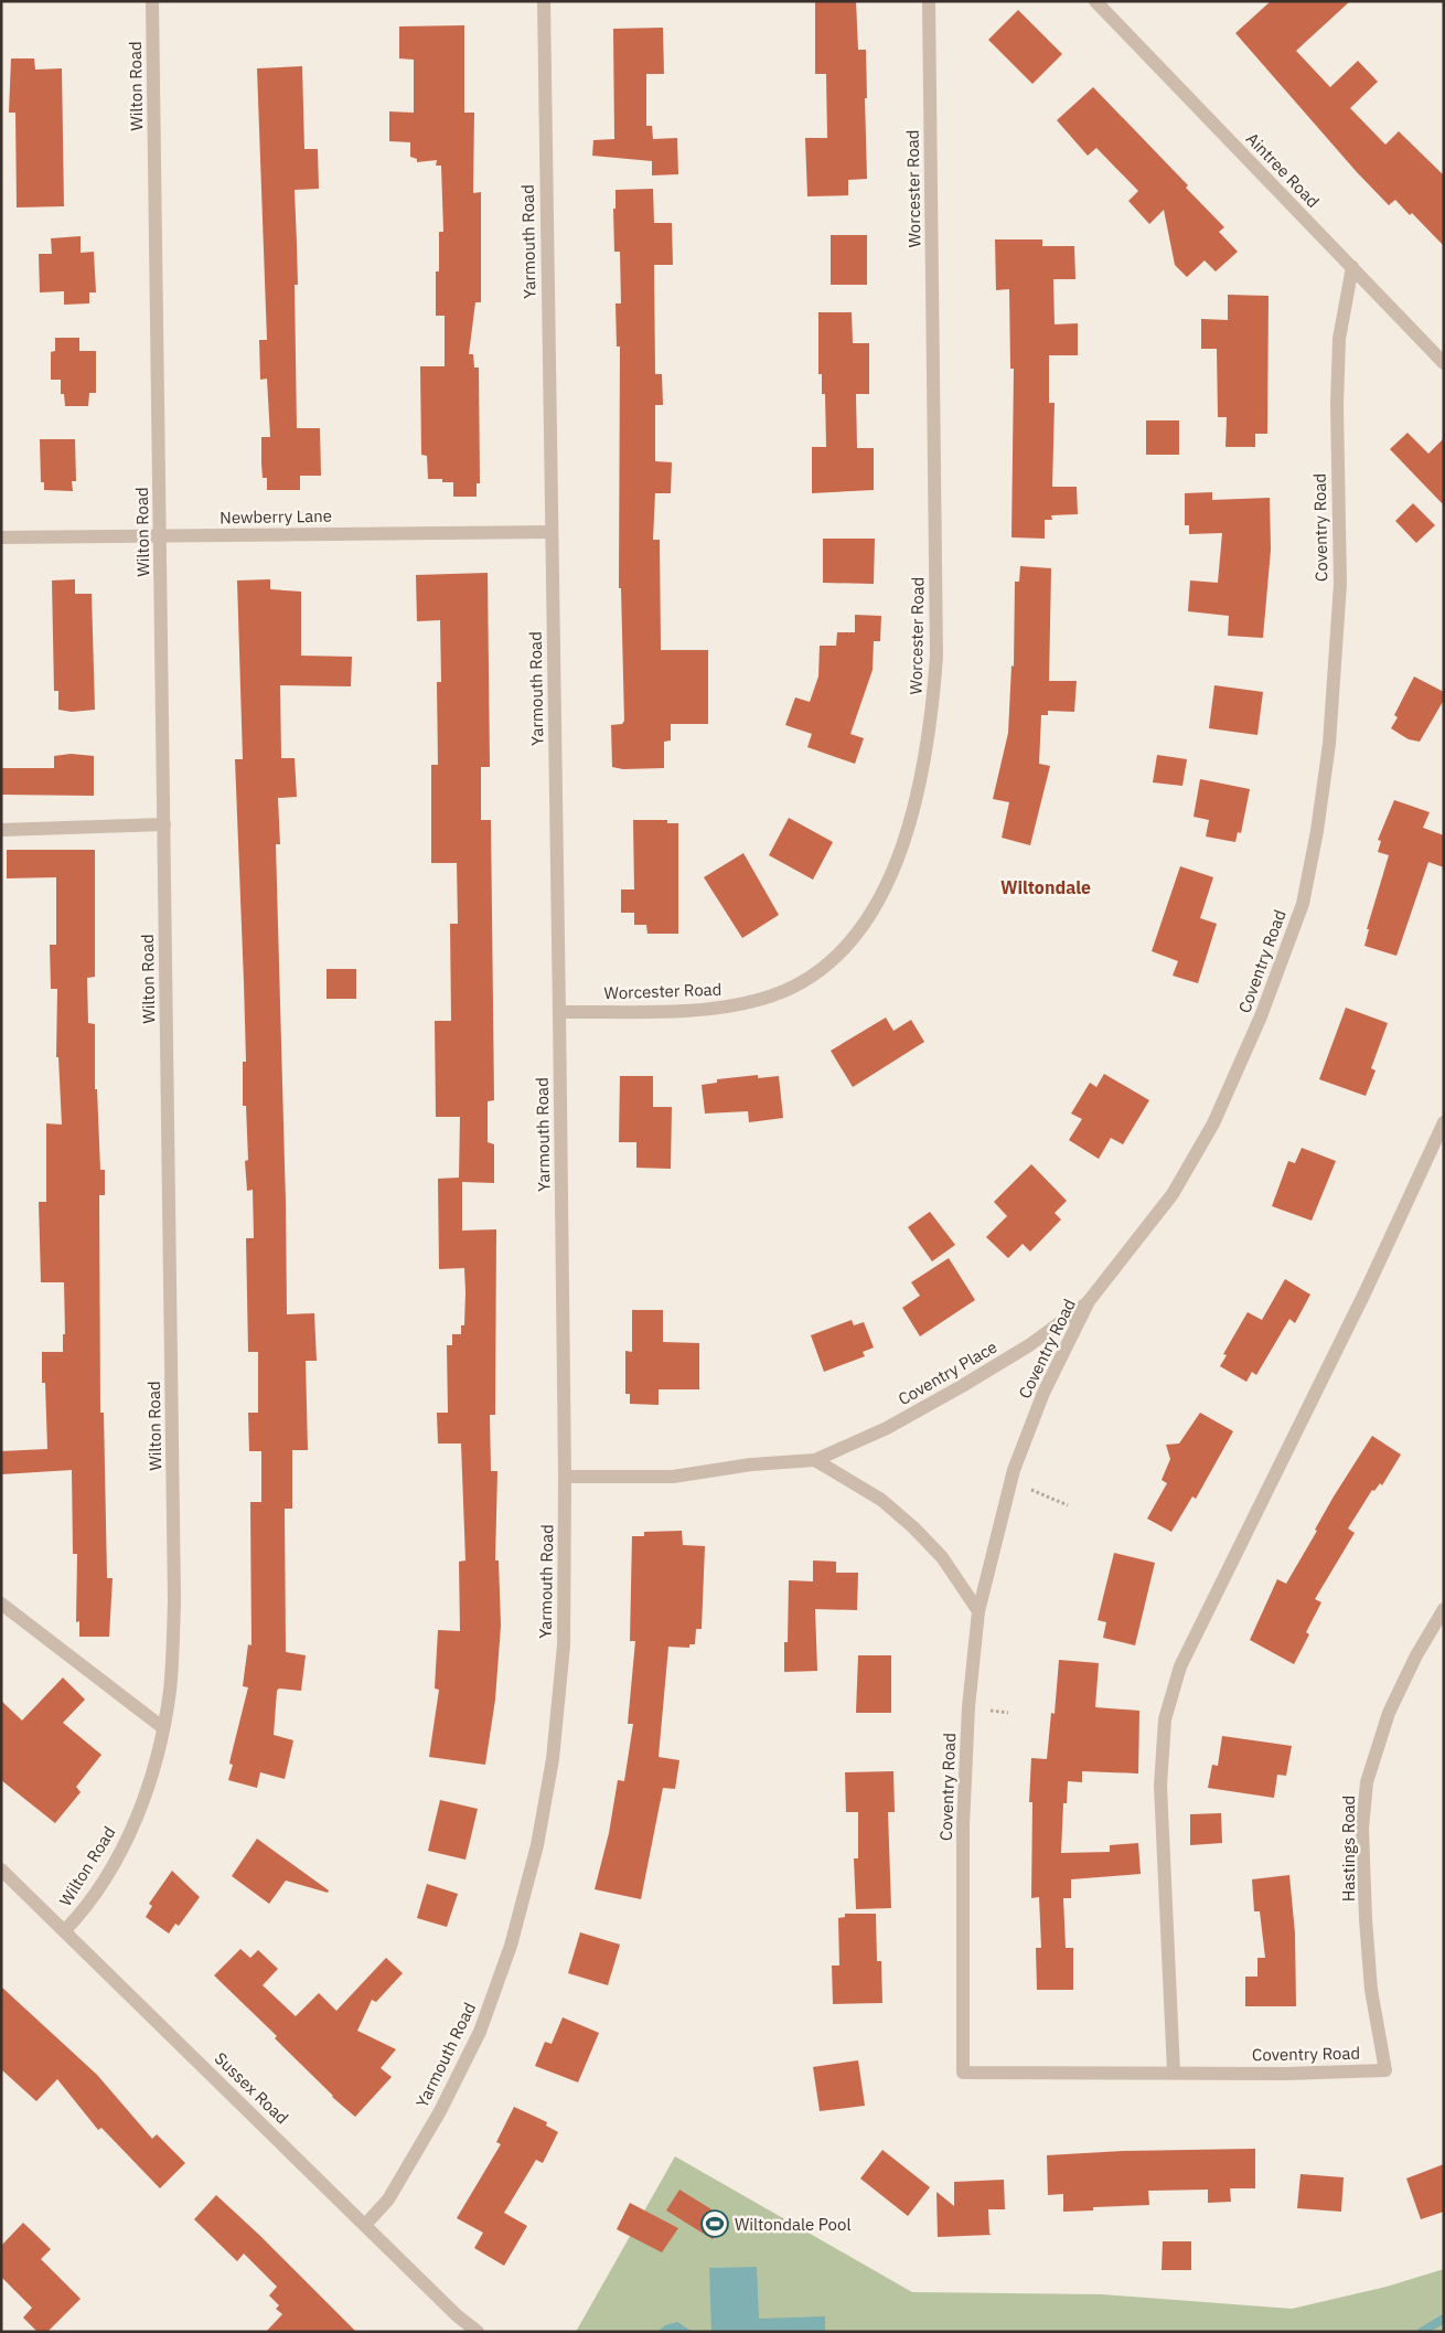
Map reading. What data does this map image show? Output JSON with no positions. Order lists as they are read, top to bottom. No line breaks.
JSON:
{"streets":{"street":["Wilton Road","Aintree Road","Worcester Road","Yarmouth Road","Newberry Lane","Coventry Road","Coventry Place","Hastings Road","Sussex Road"]},"crossings":[["Wilton Road","Newberry Lane"],["Wilton Road","Sussex Road"],["Aintree Road","Coventry Road"],["Worcester Road","Yarmouth Road"],["Yarmouth Road","Newberry Lane"],["Yarmouth Road","Coventry Place"],["Yarmouth Road","Sussex Road"],["Coventry Road","Coventry Place"],["Coventry Road","Hastings Road"]],"districts":["Wiltondale"],"places":{"sports":["Wiltondale Pool"]}}
